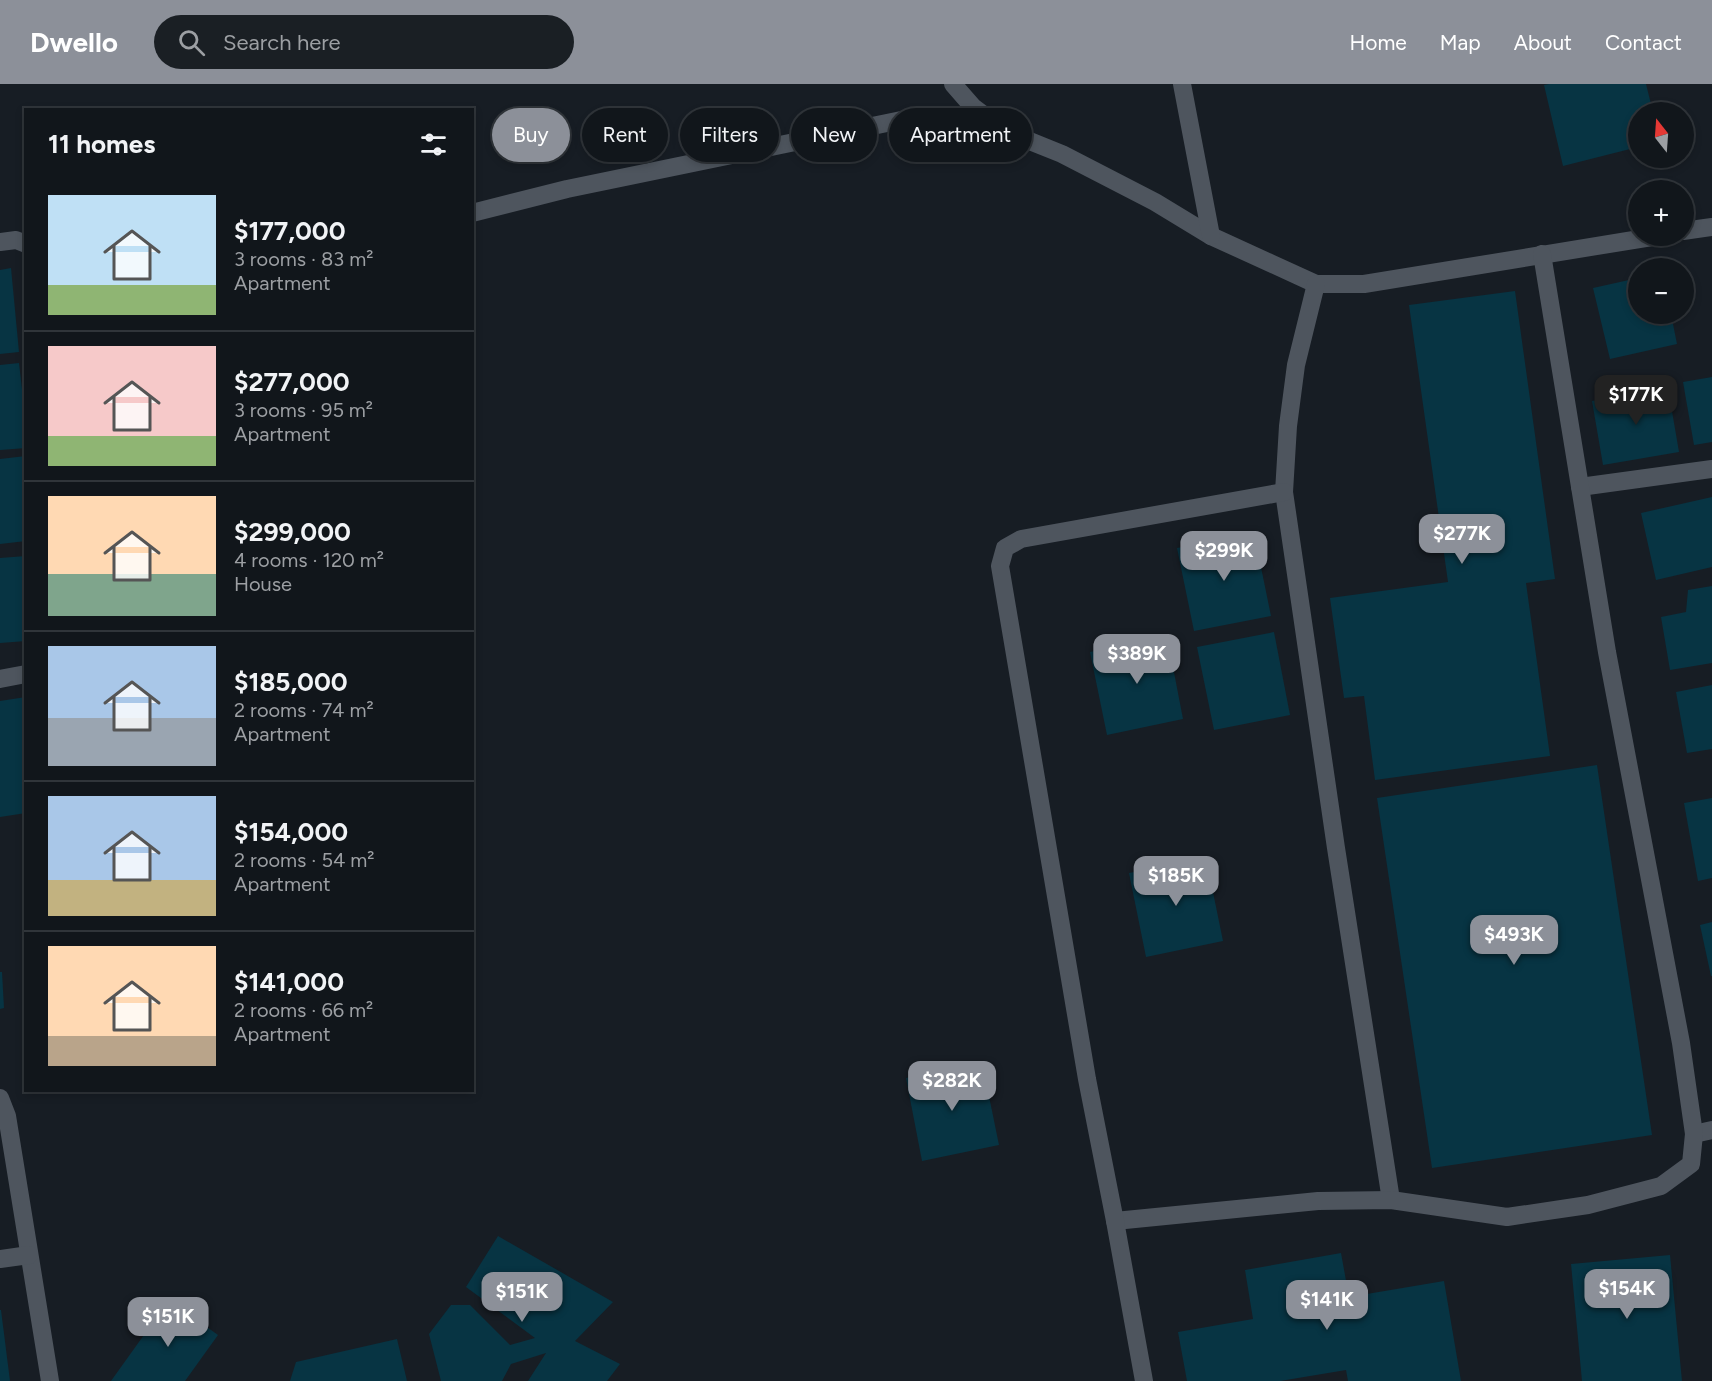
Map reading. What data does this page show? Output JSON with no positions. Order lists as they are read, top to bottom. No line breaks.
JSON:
{"north":"top","page":{"header":"Dwello","search":"Search here","nav":["Home","Map","About","Contact"],"map_buttons":["+","−"],"chip":["Buy","Rent","Filters","New","Apartment"],"heading":"11 homes","list":[{"name":"$177,000","note":"3 rooms · 83 m² · Apartment"},{"name":"$277,000","note":"3 rooms · 95 m² · Apartment"},{"name":"$299,000","note":"4 rooms · 120 m² · House"},{"name":"$185,000","note":"2 rooms · 74 m² · Apartment"},{"name":"$154,000","note":"2 rooms · 54 m² · Apartment"},{"name":"$141,000","note":"2 rooms · 66 m² · Apartment"}],"price":["$177K","$277K","$299K","$389K","$185K","$493K","$282K","$154K","$151K","$141K","$151K"]}}
